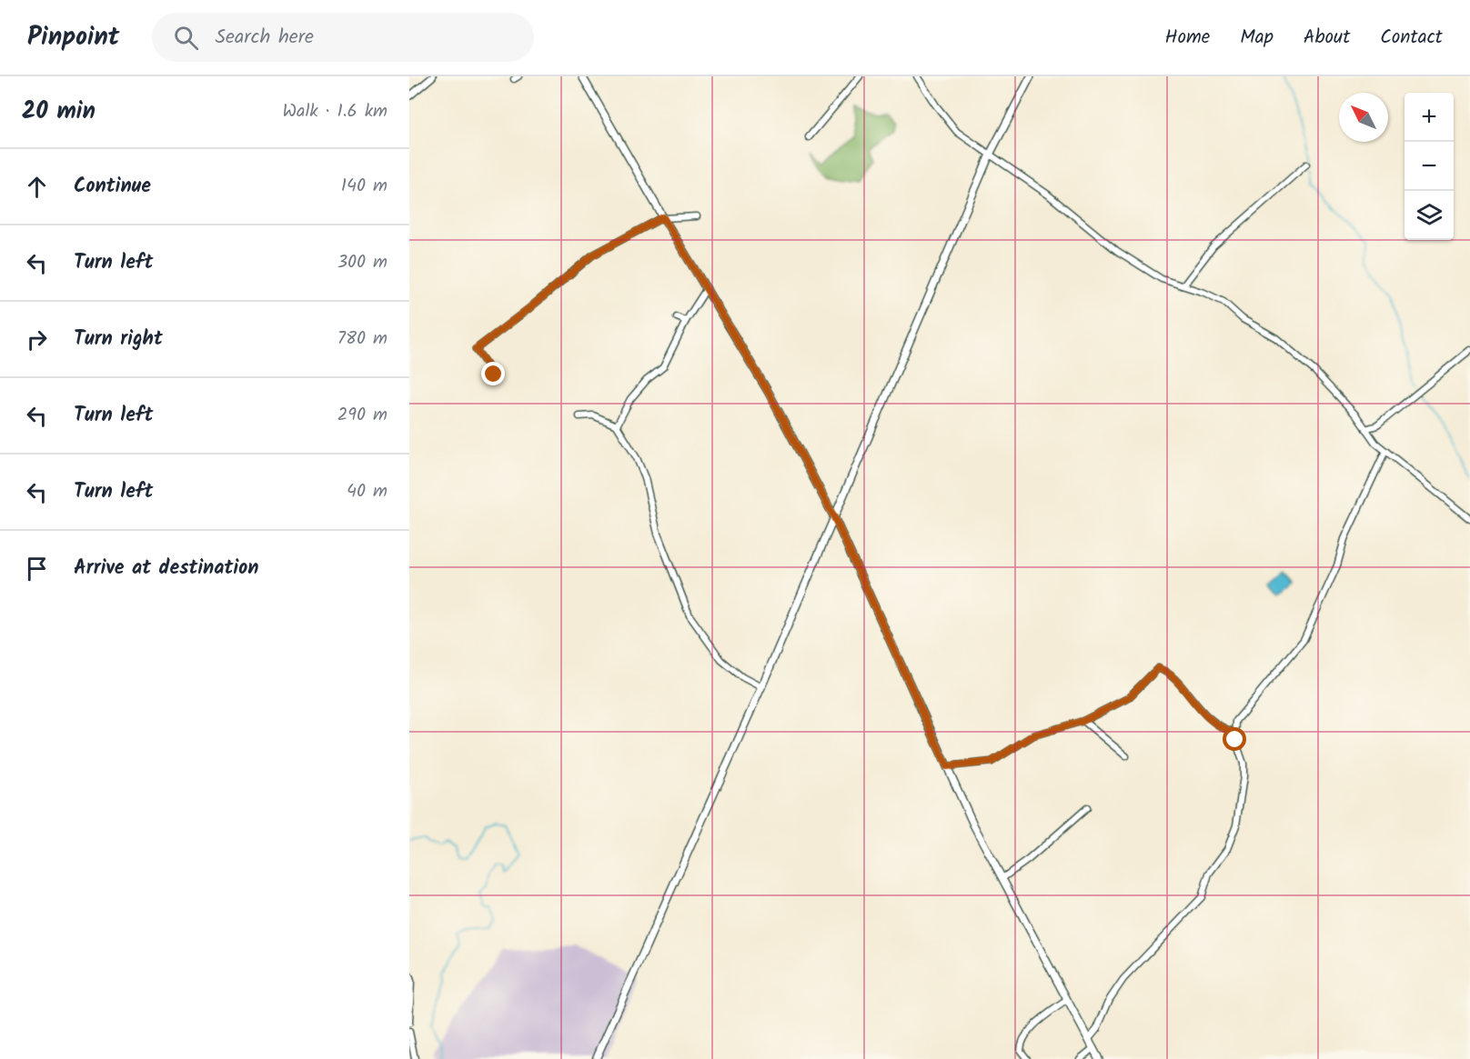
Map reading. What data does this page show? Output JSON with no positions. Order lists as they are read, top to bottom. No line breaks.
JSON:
{"north":"top left","page":{"header":"Pinpoint","search":"Search here","nav":["Home","Map","About","Contact"],"heading":["20 min","Walk · 1.6 km"],"map_buttons":["+","−"],"list":[["Continue","140 m"],["Turn left","300 m"],["Turn right","780 m"],["Turn left","290 m"],["Turn left","40 m"],"Arrive at destination"]}}
